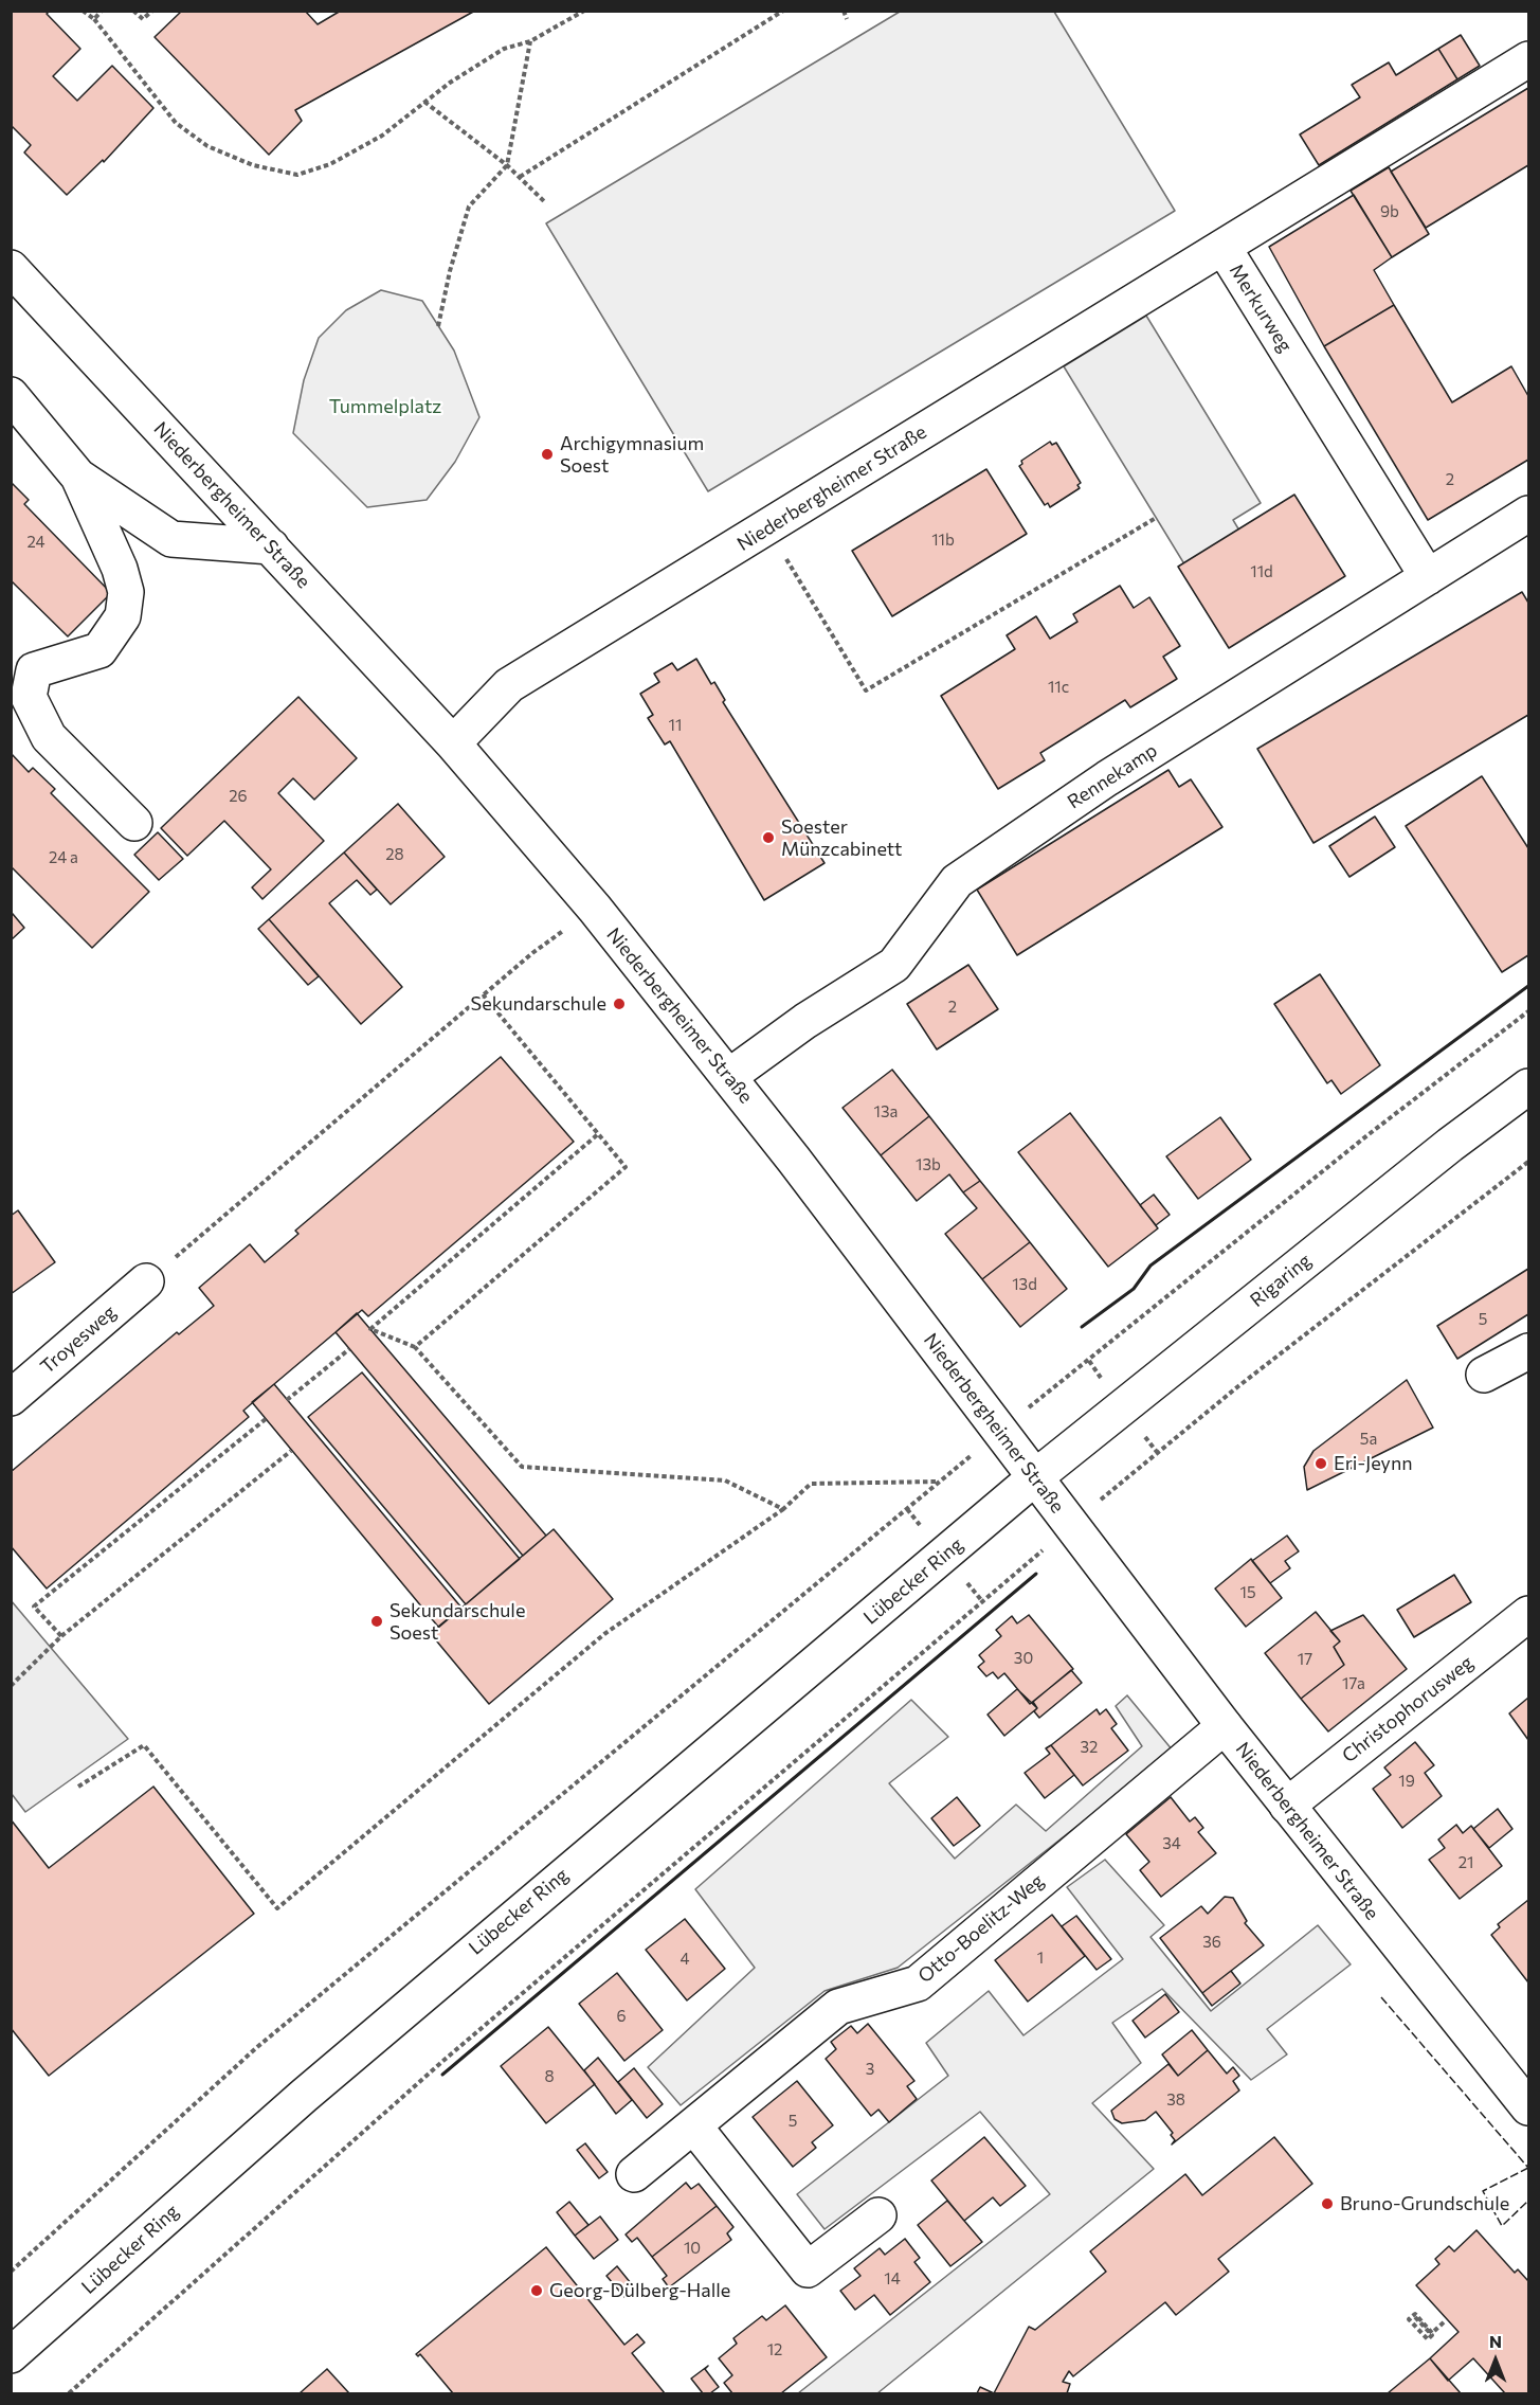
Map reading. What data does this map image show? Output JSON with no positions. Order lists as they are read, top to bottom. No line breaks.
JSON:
{"streets":{"street":["Merkurweg","Niederbergheimer Straße","Rennekamp","Rigaring","Troyesweg","Lübecker Ring","Christophorusweg","Otto-Boelitz-Weg"]},"crossings":[["Merkurweg","Niederbergheimer Straße"],["Merkurweg","Rennekamp"],["Niederbergheimer Straße","Rennekamp"],["Niederbergheimer Straße","Rigaring"],["Niederbergheimer Straße","Lübecker Ring"],["Niederbergheimer Straße","Christophorusweg"],["Niederbergheimer Straße","Otto-Boelitz-Weg"],["Rigaring","Lübecker Ring"]],"parks":["Tummelplatz"],"places":["Archigymnasium Soest","Soester Münzcabinett","Sekundarschule","Eri-Jeynn","Sekundarschule Soest","Bruno-Grundschule","Georg-Dülberg-Halle"],"house_numbers":["9b","2","11b","24","11d","11c","11","26","28","24 a","2","13a","13b","13d","5","5a","15","30","17","17a","32","19","34","21","36","1","4","6","3","8","38","5","10","14","12"],"north":"top"}
